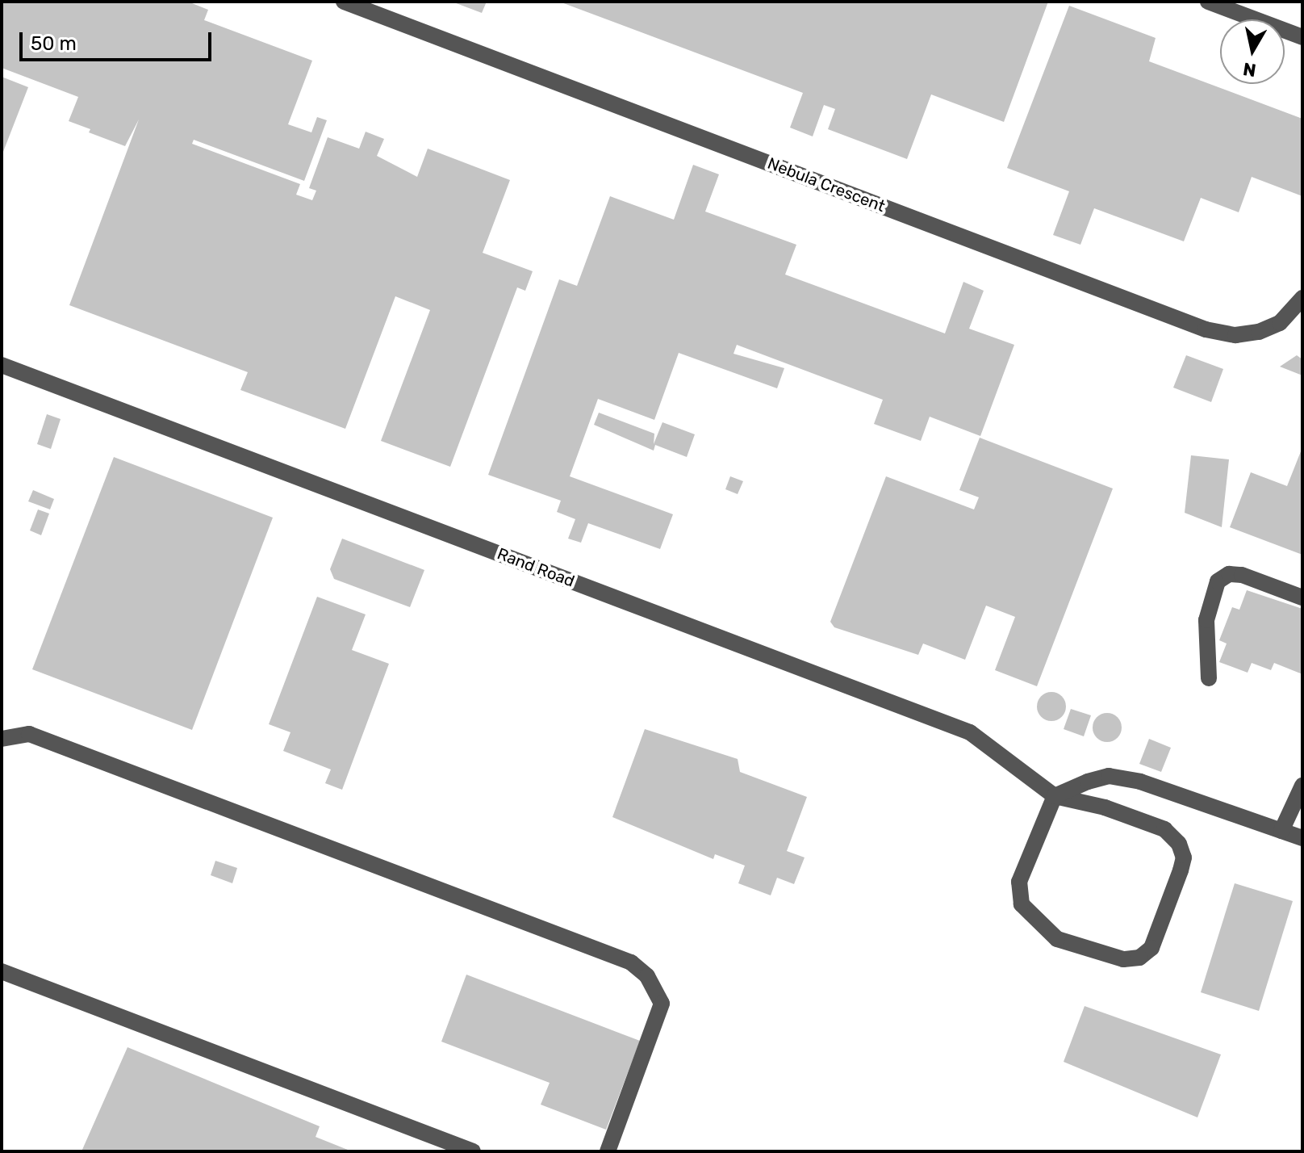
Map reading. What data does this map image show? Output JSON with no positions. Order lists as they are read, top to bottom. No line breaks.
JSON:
{"streets":{"lane":["Nebula Crescent","Rand Road"]},"scale_bar":"50 m","north":"bottom"}
